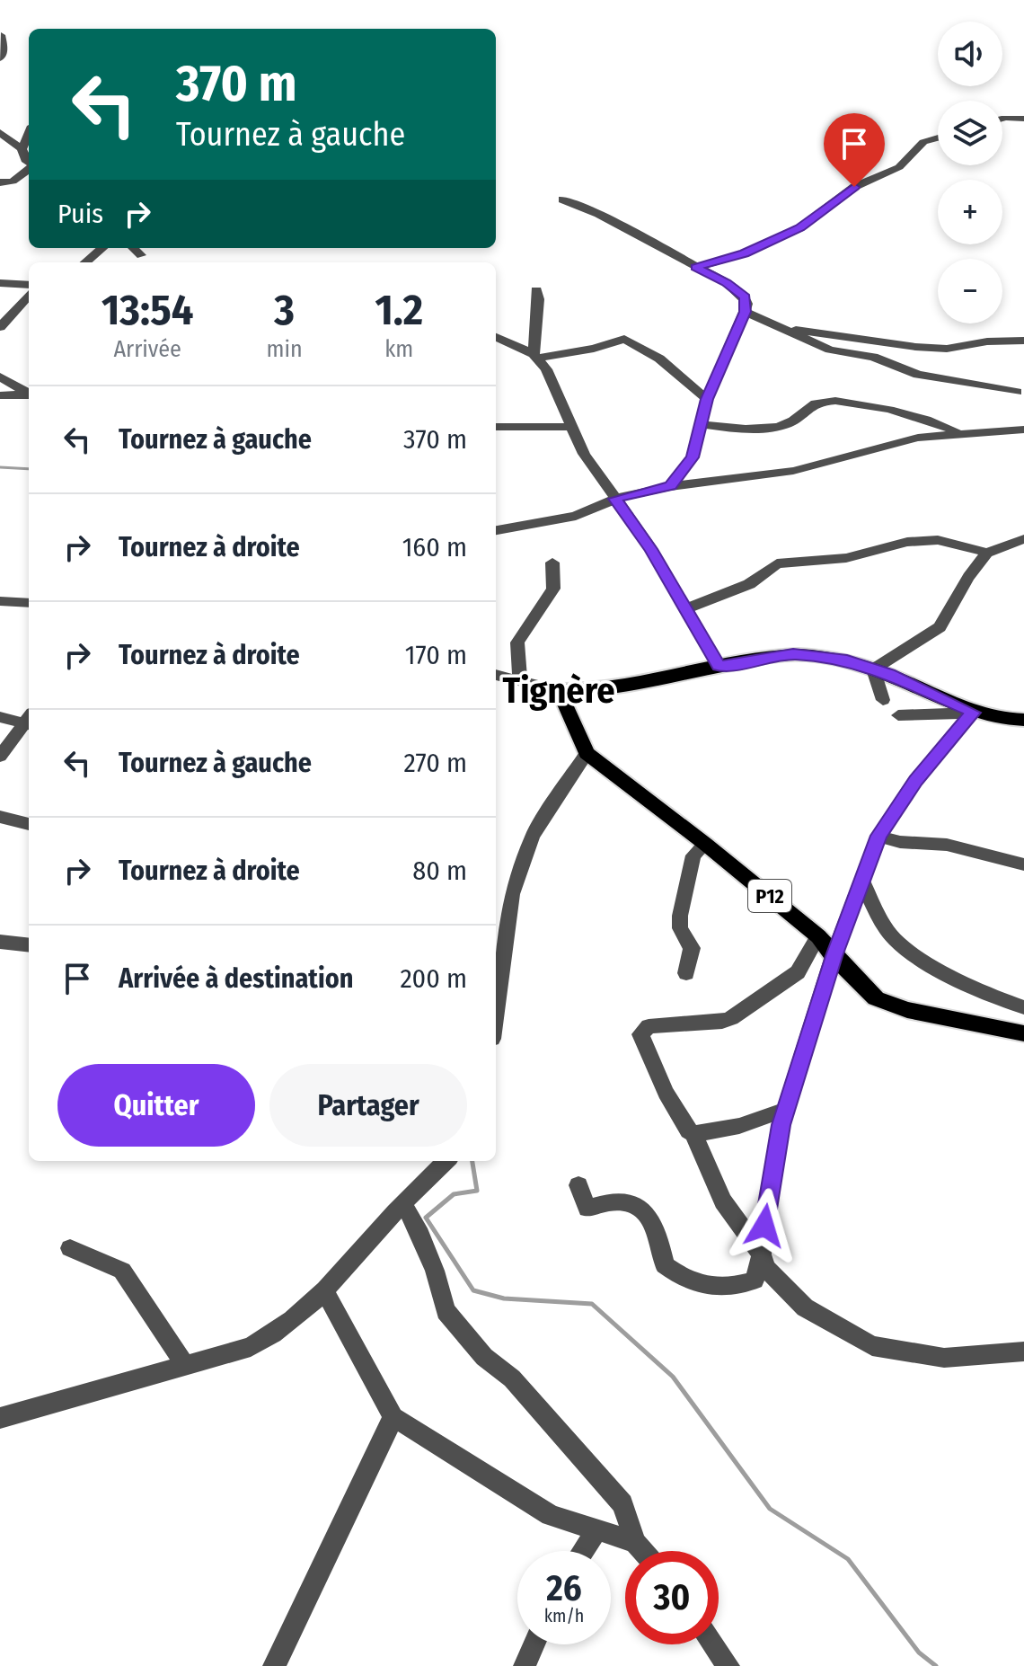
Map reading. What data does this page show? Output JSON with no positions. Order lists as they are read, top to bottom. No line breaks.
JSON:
{"streets":{"main road":["P12"]},"districts":["Tignère"],"page":{"map_buttons":["+","−"],"turn":["370 m","Tournez à gauche"],"then":"Puis","eta":["13:54","Arrivée","3","min","1.2","km"],"list":[{"name":"Tournez à gauche","value":"370 m"},{"name":"Tournez à droite","value":"160 m"},{"name":"Tournez à droite","value":"170 m"},{"name":"Tournez à gauche","value":"270 m"},{"name":"Tournez à droite","value":"80 m"},{"name":"Arrivée à destination","value":"200 m"}],"buttons":["Quitter","Partager"],"speed":"26 km/h","limit":"30"}}
